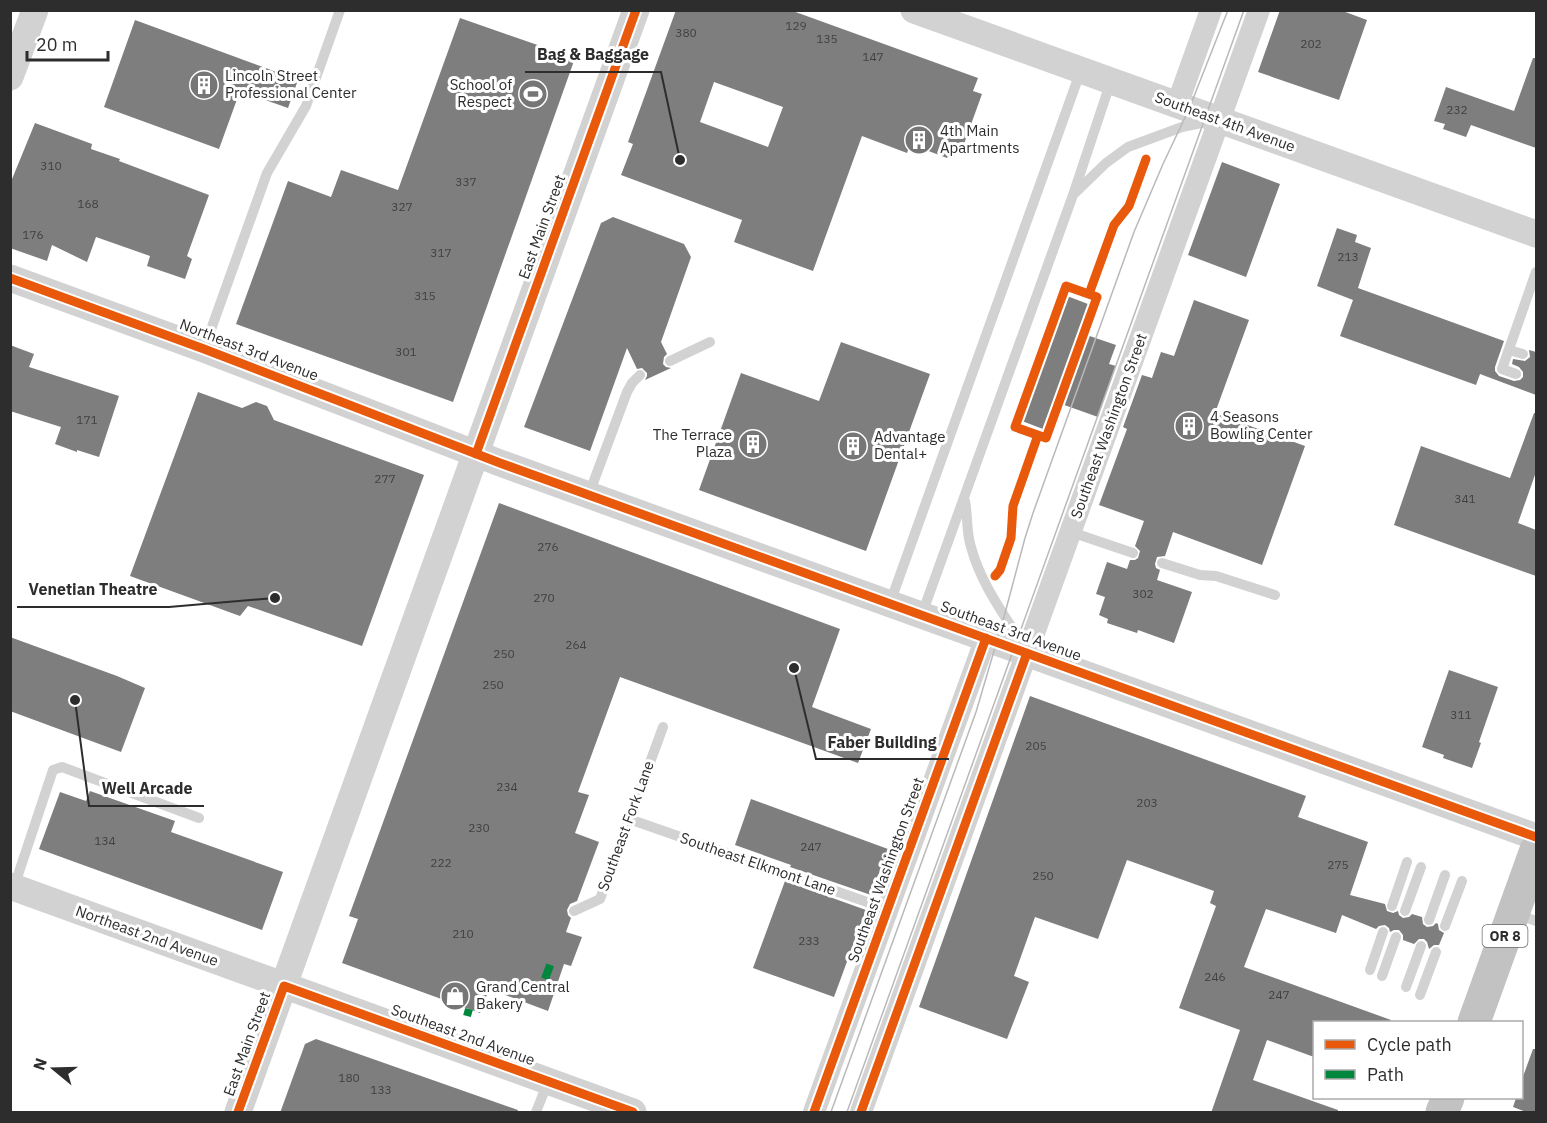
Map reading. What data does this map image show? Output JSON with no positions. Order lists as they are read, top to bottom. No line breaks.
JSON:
{"streets":{"highway":["OR 8"],"street":["Southeast 4th Avenue","East Main Street","Northeast 3rd Avenue","Southeast Washington Street","Southeast 3rd Avenue","Northeast 2nd Avenue","Southeast 2nd Avenue"],"lane":["Southeast Fork Lane","Southeast Elkmont Lane"]},"crossings":[["Southeast 4th Avenue","Southeast Washington Street"],["East Main Street","Northeast 3rd Avenue"],["East Main Street","Southeast 3rd Avenue"],["East Main Street","Northeast 2nd Avenue"],["East Main Street","Southeast 2nd Avenue"],["Northeast 3rd Avenue","Southeast 3rd Avenue"],["Southeast Washington Street","Southeast 3rd Avenue"],["Southeast Washington Street","Southeast Elkmont Lane"],["Southeast Fork Lane","Southeast Elkmont Lane"],["Northeast 2nd Avenue","Southeast 2nd Avenue"]],"places":{"building":["Lincoln Street Professional Center","4th Main Apartments","4 Seasons Bowling Center","The Terrace Plaza","Advantage Dental+"],"sports":["School of Respect"],"other":["Bag & Baggage","Venetian Theatre","Faber Building","Well Arcade"],"shop":["Grand Central Bakery"]},"house_numbers":["129","380","135","202","147","232","310","337","168","327","176","317","213","315","301","171","277","341","276","302","270","264","250","250","311","205","234","203","230","134","247","222","275","250","210","233","246","247","180","133"],"legend":["Cycle path","Path"],"scale_bar":"20 m","north":"left"}
